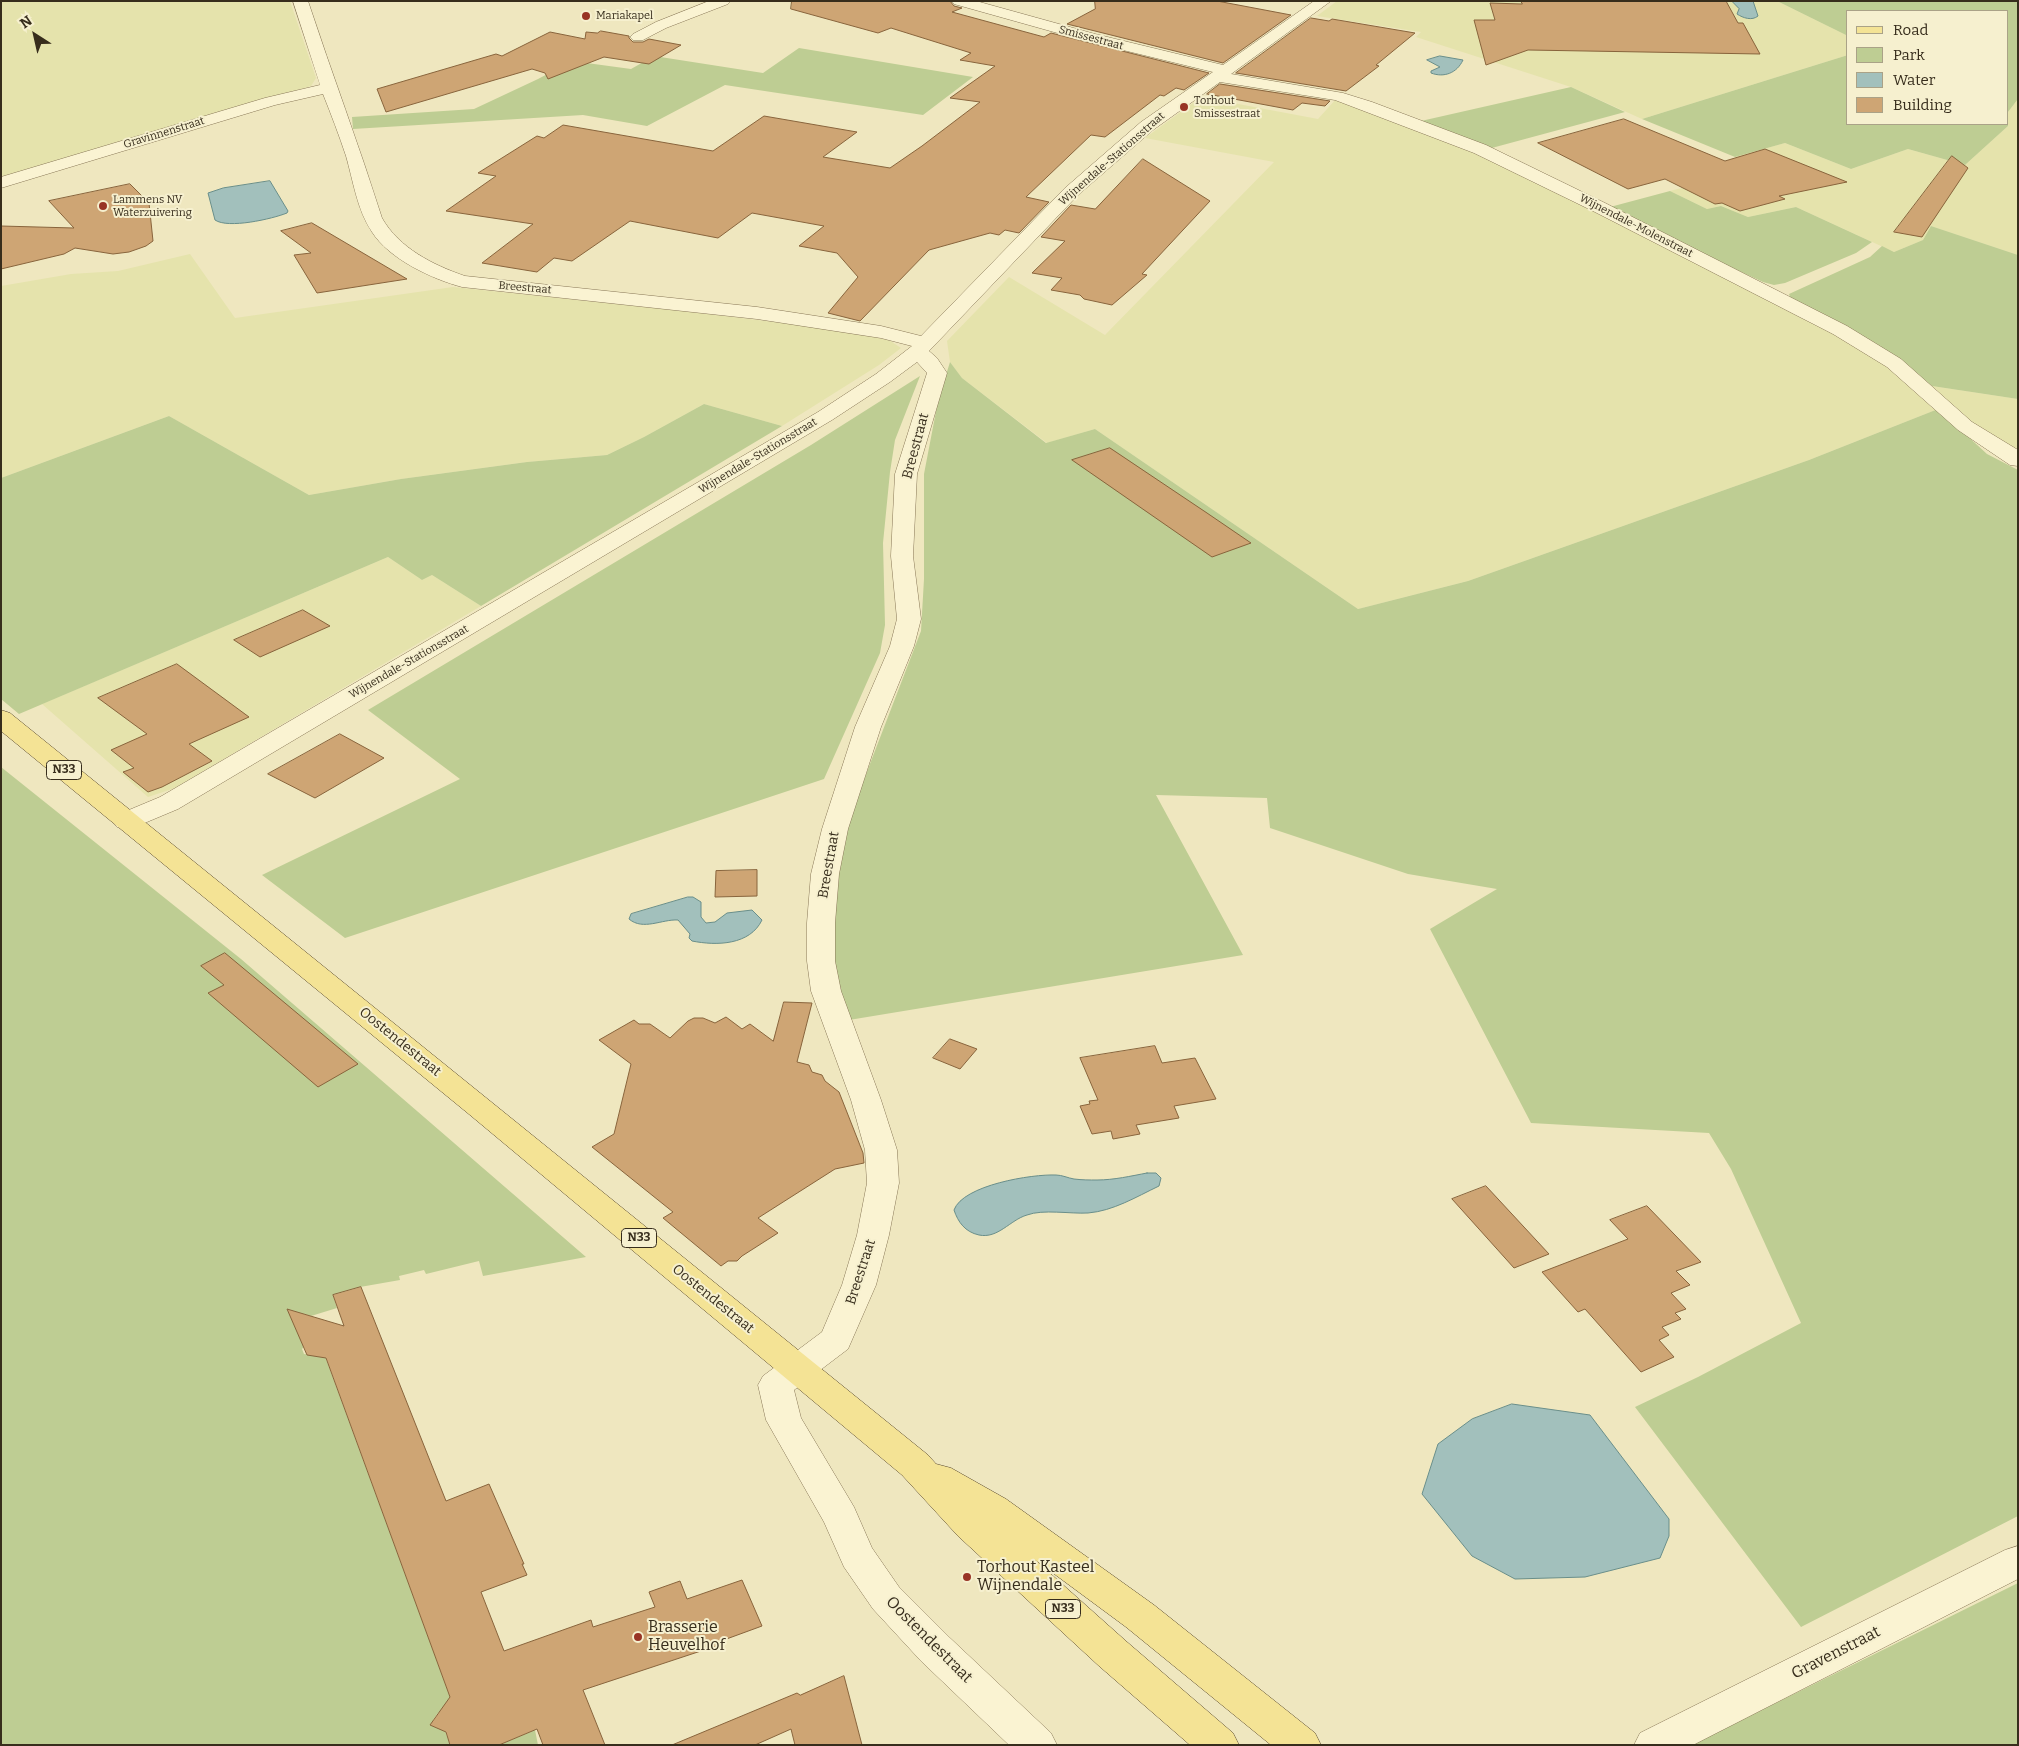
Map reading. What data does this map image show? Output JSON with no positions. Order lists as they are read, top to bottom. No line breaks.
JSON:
{"streets":{"main road":["N33","Oostendestraat"],"street":["Smissestraat","Gravinnenstraat","Wijnendale-Stationsstraat","Wijnendale-Molenstraat","Breestraat","Gravenstraat"]},"crossings":[["Smissestraat","Wijnendale-Stationsstraat"],["Smissestraat","Wijnendale-Molenstraat"],["Gravinnenstraat","Breestraat"],["Wijnendale-Stationsstraat","Wijnendale-Molenstraat"],["Wijnendale-Stationsstraat","Breestraat"],["Wijnendale-Stationsstraat","Oostendestraat"],["Breestraat","Oostendestraat"]],"places":["Mariakapel","Torhout Smissestraat","Lammens NV Waterzuivering","Torhout Kasteel Wijnendale","Brasserie Heuvelhof"],"legend":["Road","Park","Water","Building"],"north":"top left"}
